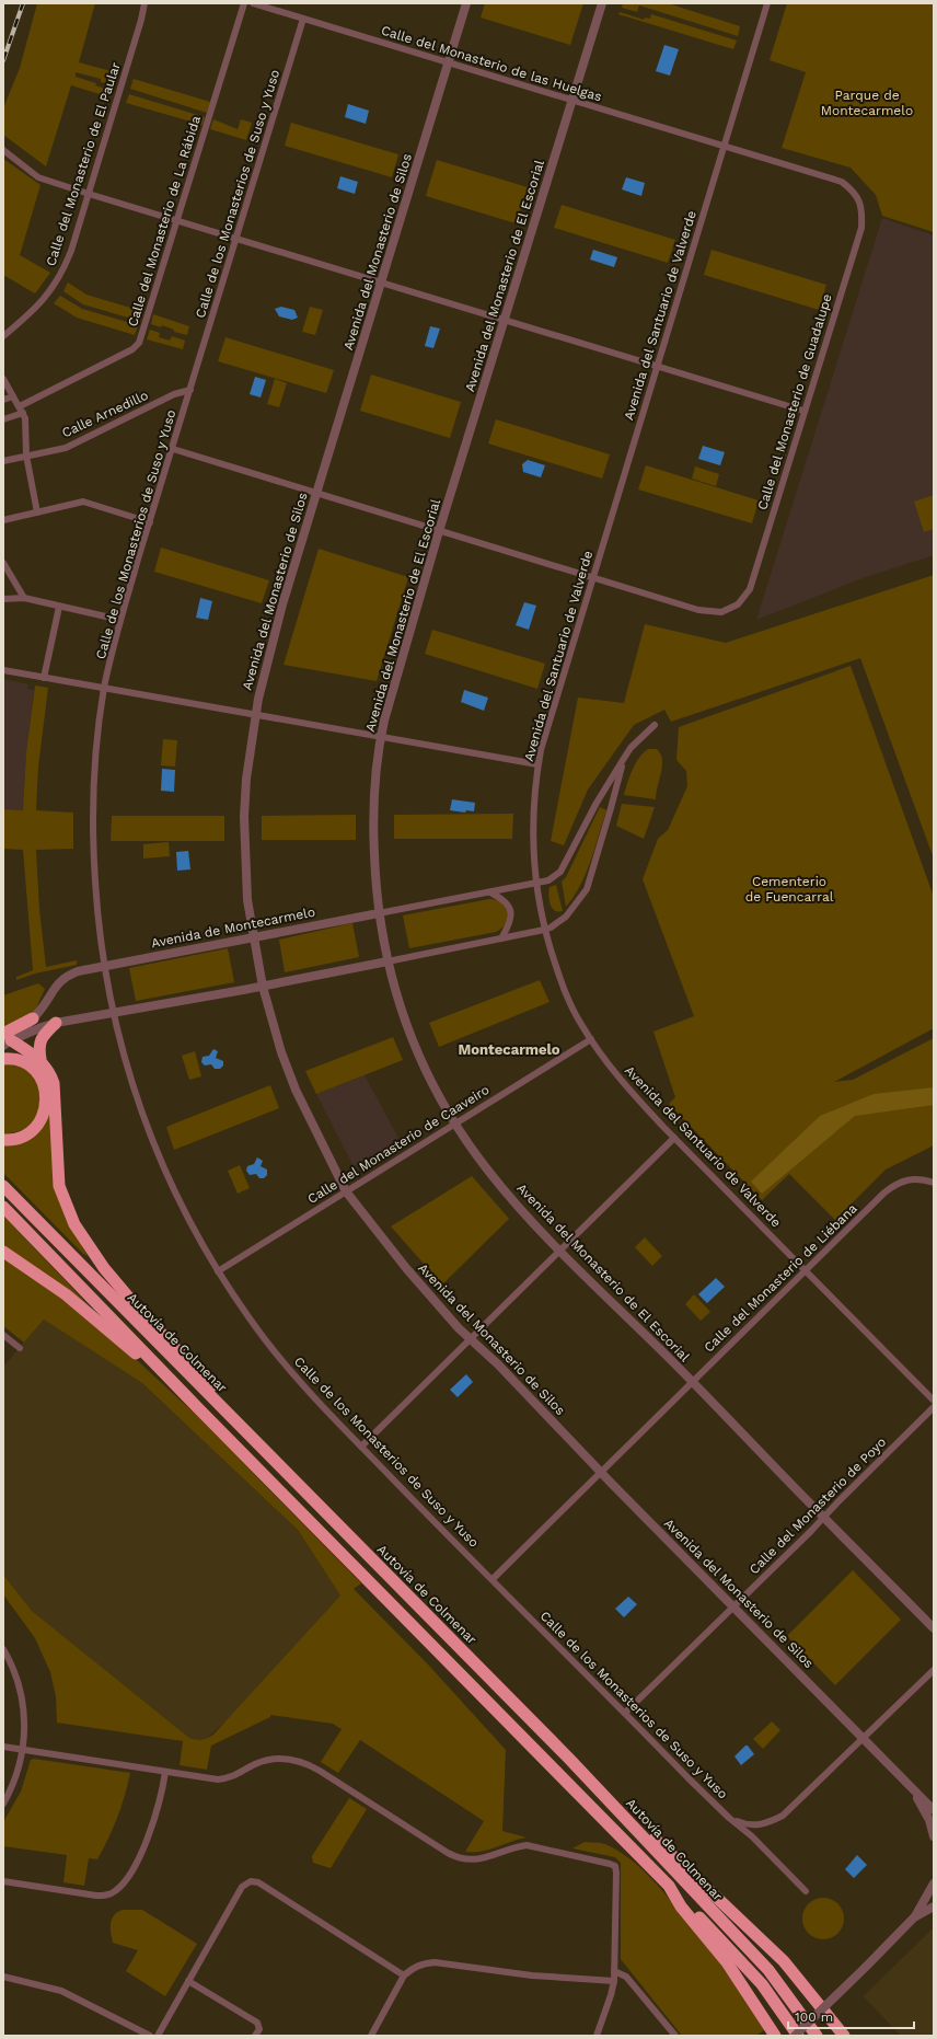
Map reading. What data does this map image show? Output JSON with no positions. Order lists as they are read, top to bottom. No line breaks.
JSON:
{"streets":{"highway":["Autovía de Colmenar"],"street":["Calle del Monasterio de las Huelgas","Calle del Monasterio de El Paular","Calle de los Monasterios de Suso y Yuso","Calle del Monasterio de La Rábida","Avenida del Monasterio de Silos","Avenida del Monasterio de El Escorial","Avenida del Santuario de Valverde","Calle del Monasterio de Guadalupe","Calle Arnedillo","Avenida de Montecarmelo","Calle del Monasterio de Caaveiro","Calle del Monasterio de Liébana","Calle del Monasterio de Poyo"]},"crossings":[["Calle del Monasterio de las Huelgas","Calle de los Monasterios de Suso y Yuso"],["Calle del Monasterio de las Huelgas","Avenida del Monasterio de Silos"],["Calle del Monasterio de las Huelgas","Avenida del Monasterio de El Escorial"],["Calle del Monasterio de las Huelgas","Avenida del Santuario de Valverde"],["Calle del Monasterio de las Huelgas","Calle del Monasterio de Guadalupe"],["Calle de los Monasterios de Suso y Yuso","Calle del Monasterio de Guadalupe"],["Calle de los Monasterios de Suso y Yuso","Calle Arnedillo"],["Calle de los Monasterios de Suso y Yuso","Avenida de Montecarmelo"],["Calle de los Monasterios de Suso y Yuso","Calle del Monasterio de Caaveiro"],["Calle de los Monasterios de Suso y Yuso","Calle del Monasterio de Liébana"],["Calle de los Monasterios de Suso y Yuso","Calle del Monasterio de Poyo"],["Avenida del Monasterio de Silos","Calle del Monasterio de Guadalupe"],["Avenida del Monasterio de Silos","Avenida de Montecarmelo"],["Avenida del Monasterio de Silos","Calle del Monasterio de Caaveiro"],["Avenida del Monasterio de Silos","Calle del Monasterio de Liébana"],["Avenida del Monasterio de Silos","Calle del Monasterio de Poyo"],["Avenida del Monasterio de El Escorial","Calle del Monasterio de Guadalupe"],["Avenida del Monasterio de El Escorial","Avenida de Montecarmelo"],["Avenida del Monasterio de El Escorial","Calle del Monasterio de Caaveiro"],["Avenida del Monasterio de El Escorial","Calle del Monasterio de Liébana"],["Avenida del Monasterio de El Escorial","Calle del Monasterio de Poyo"],["Avenida del Santuario de Valverde","Calle del Monasterio de Guadalupe"],["Avenida del Santuario de Valverde","Avenida de Montecarmelo"],["Avenida del Santuario de Valverde","Calle del Monasterio de Caaveiro"],["Avenida del Santuario de Valverde","Calle del Monasterio de Liébana"]],"districts":["Montecarmelo"],"parks":["Parque de Montecarmelo","Cementerio de Fuencarral"],"scale_bar":"100 m"}
